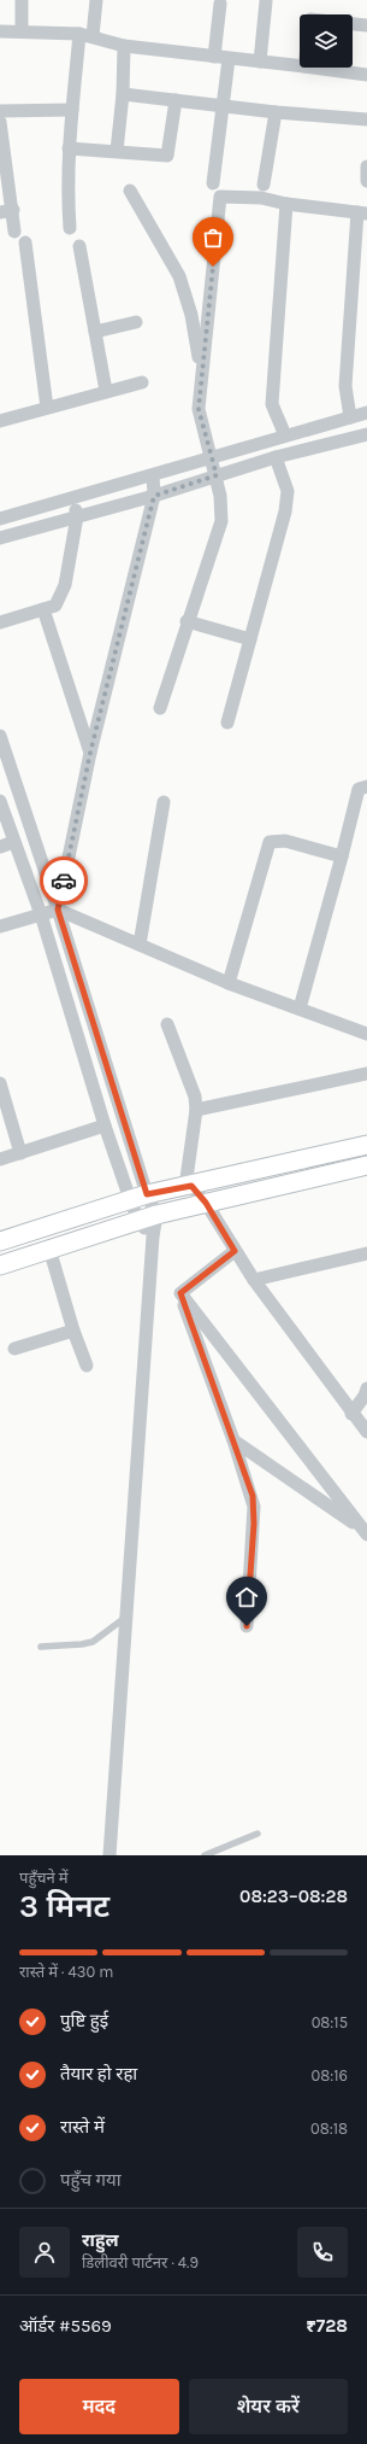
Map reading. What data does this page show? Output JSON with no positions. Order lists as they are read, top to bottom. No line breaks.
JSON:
{"page":{"heading":["3 मिनट","पहुँचने में","08:23–08:28"],"panel":["राहुल","डिलीवरी पार्टनर · 4.9","ऑर्डर #5569","₹728"],"bar":"रास्ते में · 430 m","list":[["पुष्टि हुई","08:15"],["तैयार हो रहा","08:16"],["रास्ते में","08:18"],"पहुँच गया"],"buttons":["मदद","शेयर करें"]}}
